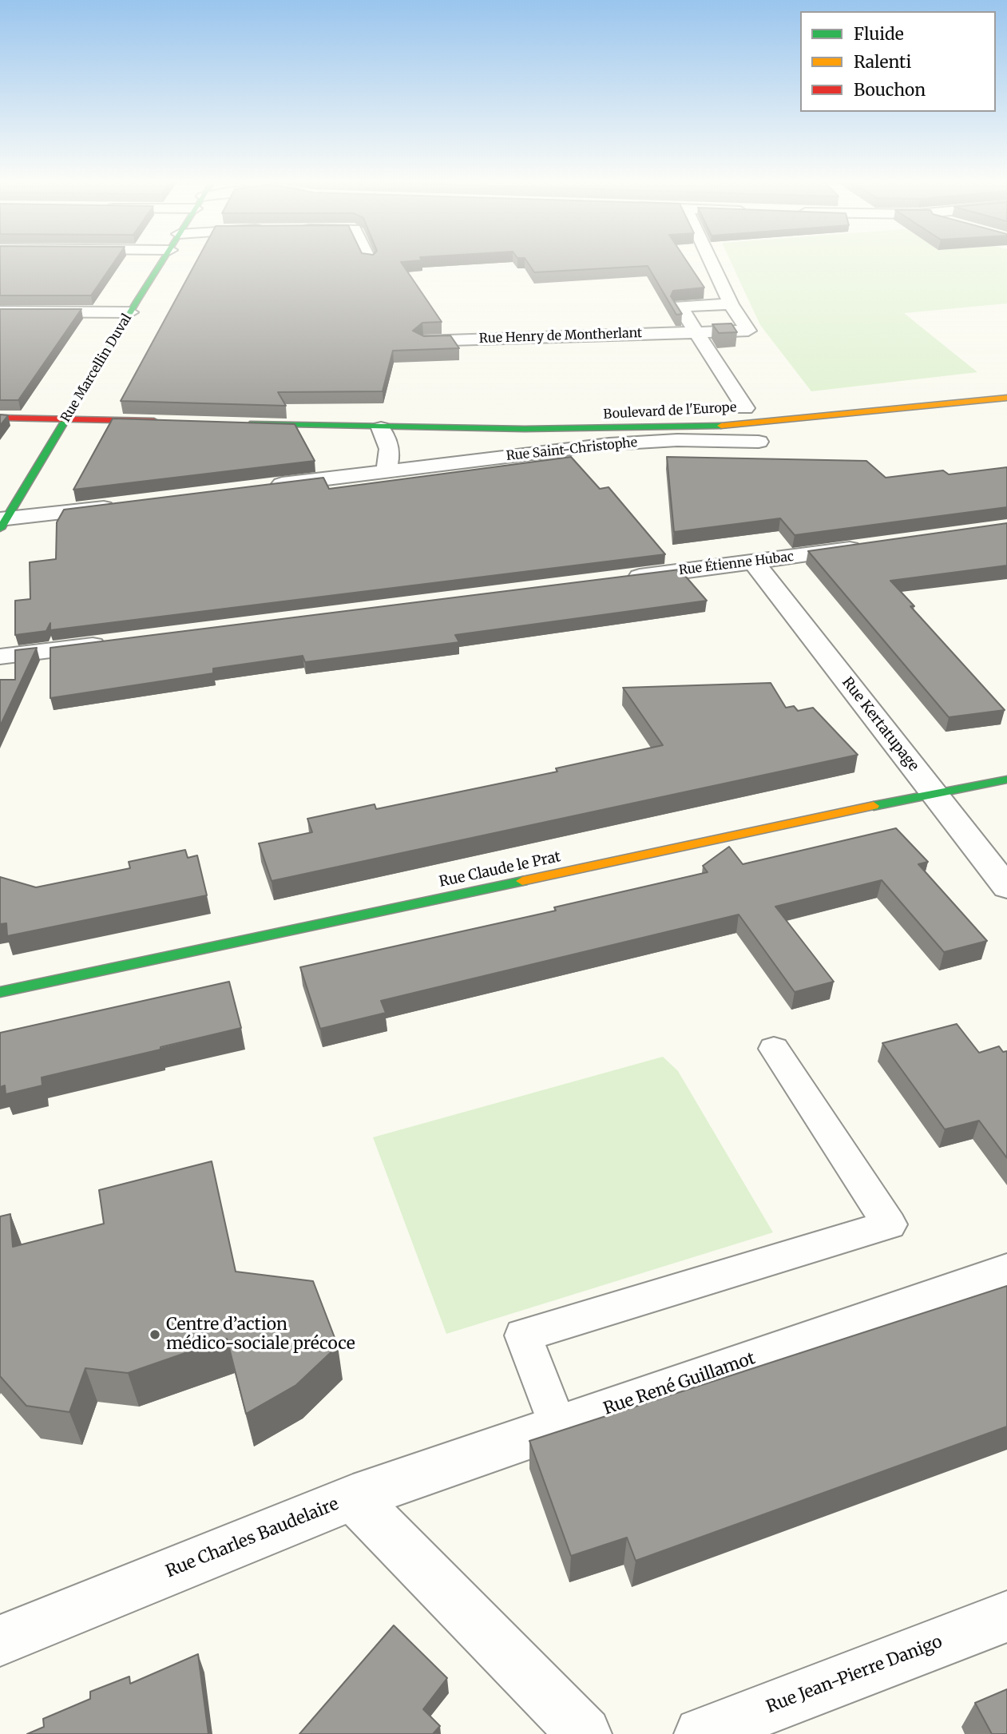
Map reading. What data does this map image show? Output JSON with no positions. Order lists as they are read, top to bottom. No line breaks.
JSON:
{"streets":{"main road":["Rue Marcellin Duval","Boulevard de l'Europe","Rue Claude le Prat"],"street":["Rue Henry de Montherlant","Rue Saint-Christophe","Rue Étienne Hubac","Rue Kertatupage","Rue René Guillamot","Rue Charles Baudelaire","Rue Jean-Pierre Danigo"]},"crossings":[["Rue Étienne Hubac","Rue Kertatupage"],["Rue Kertatupage","Rue Claude le Prat"],["Rue René Guillamot","Rue Charles Baudelaire"]],"places":["Centre d’action médico-sociale précoce"],"legend":["Fluide","Ralenti","Bouchon"]}
